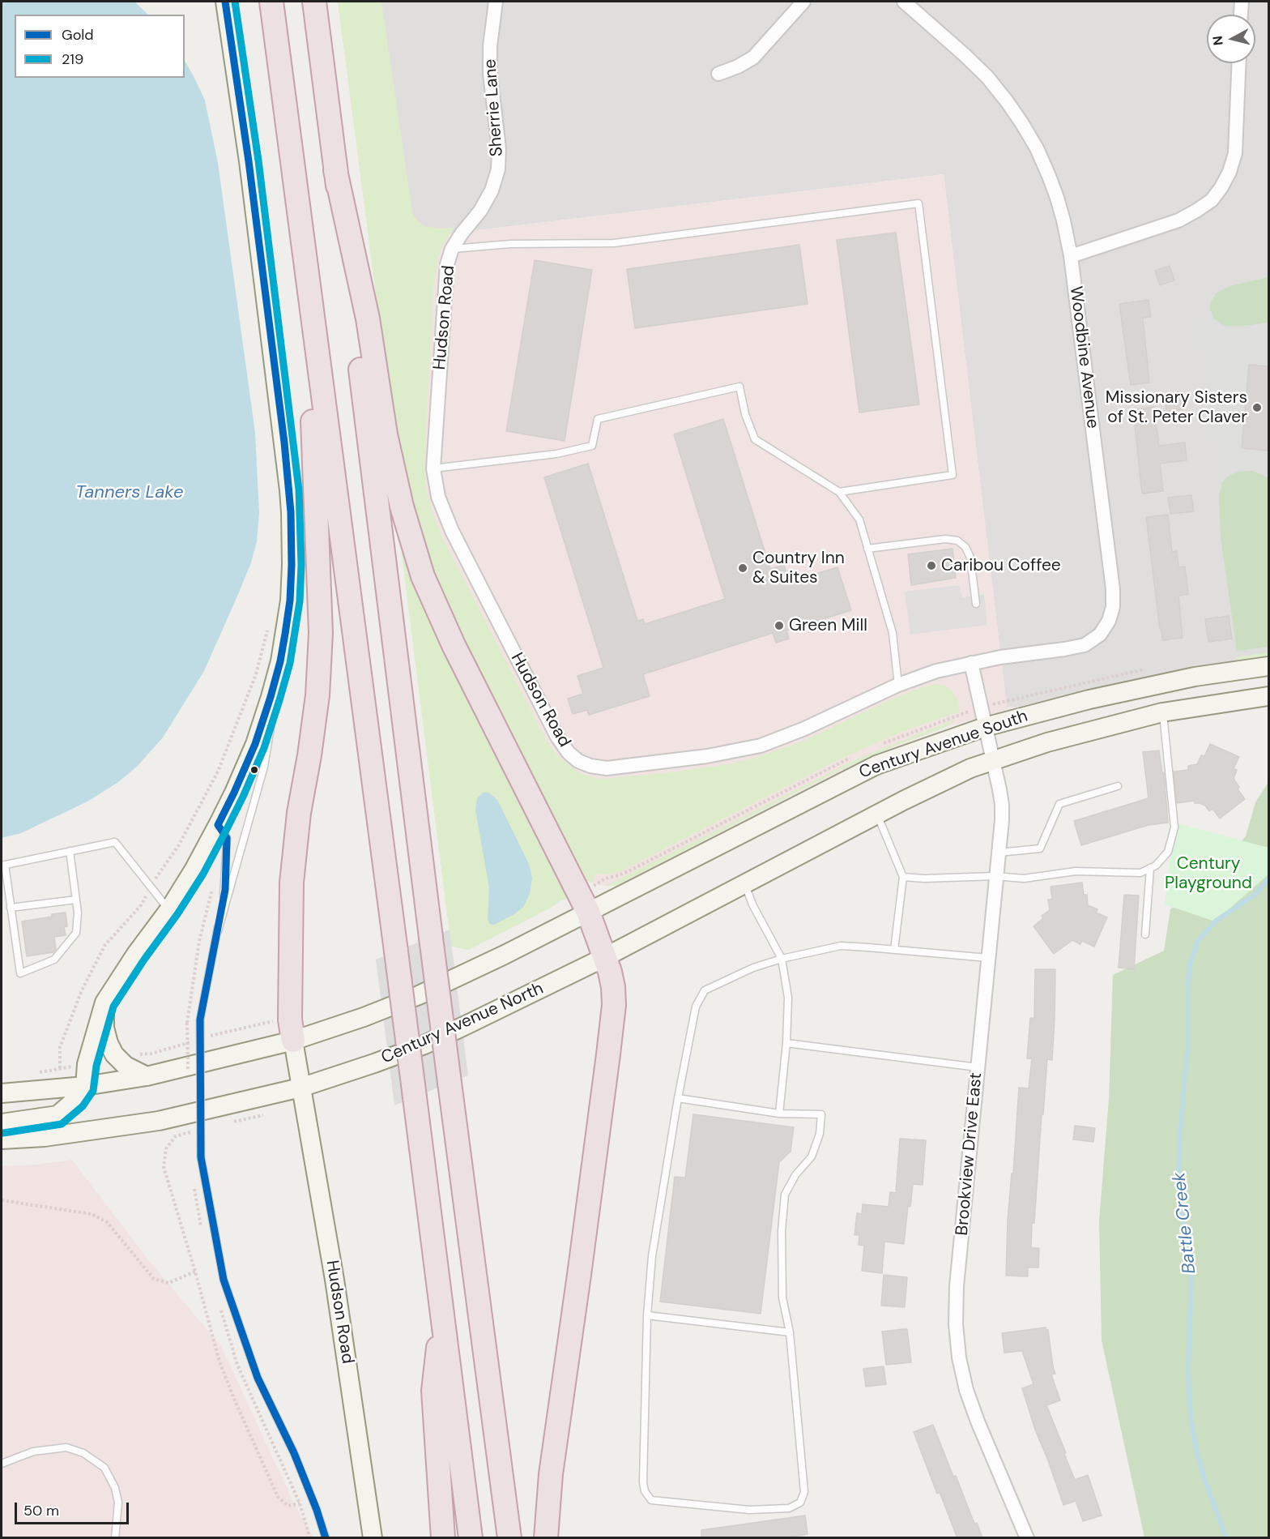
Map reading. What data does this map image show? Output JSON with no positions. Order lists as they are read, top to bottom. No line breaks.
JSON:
{"streets":{"main road":["Hudson Road","Century Avenue South","Century Avenue North"],"street":["Sherrie Lane","Woodbine Avenue","Brookview Drive East"]},"crossings":[["Sherrie Lane","Hudson Road"],["Hudson Road","Woodbine Avenue"],["Hudson Road","Century Avenue North"],["Century Avenue South","Century Avenue North"],["Century Avenue South","Brookview Drive East"]],"water":["Tanners Lake","Battle Creek"],"parks":["Century Playground"],"places":["Missionary Sisters of St. Peter Claver","Caribou Coffee","Country Inn & Suites","Green Mill"],"lines":["transit line Gold","transit line 219"],"legend":["Gold","219"],"scale_bar":"50 m","north":"left"}
